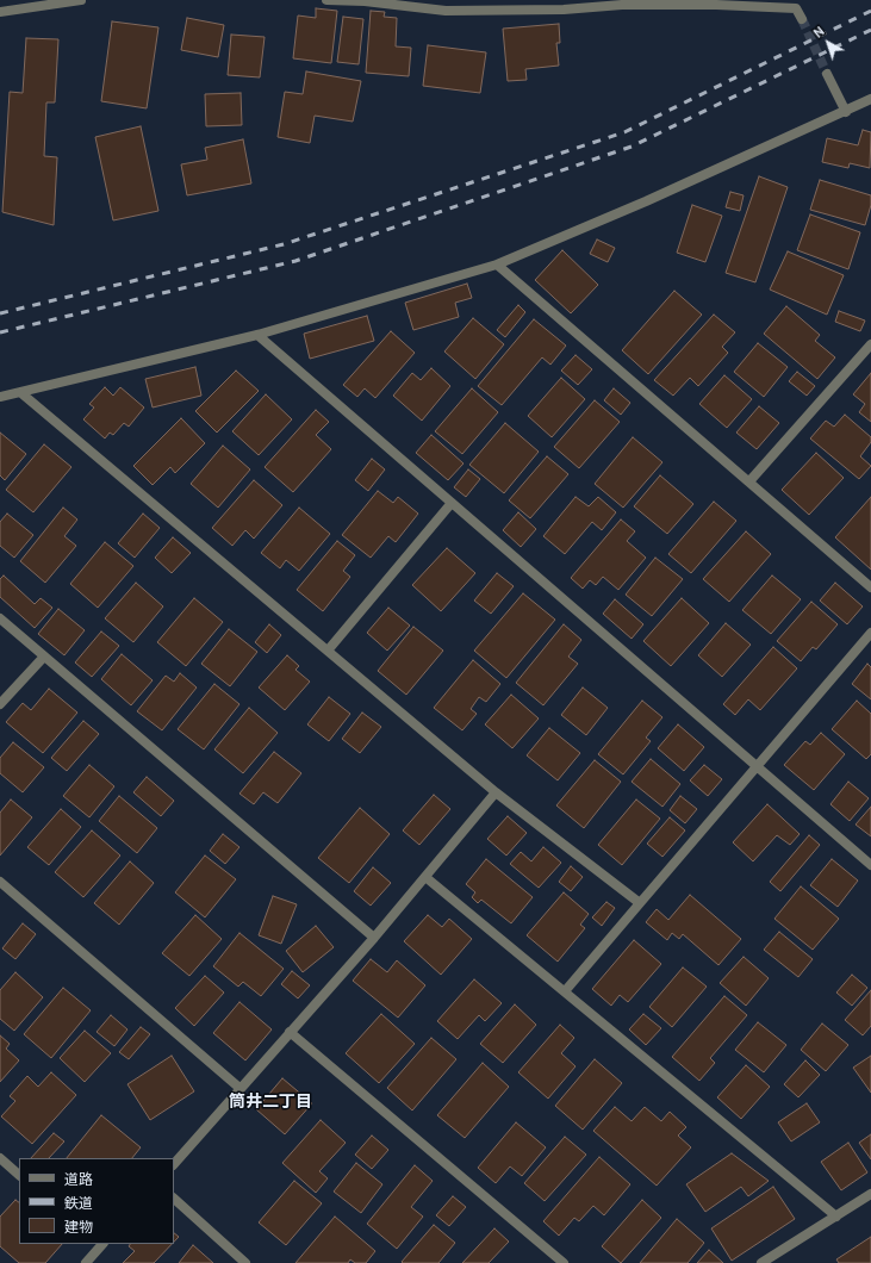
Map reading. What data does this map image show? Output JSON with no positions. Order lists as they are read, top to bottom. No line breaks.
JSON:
{"districts":["筒井二丁目"],"legend":["道路","鉄道","建物"],"north":"top left"}
